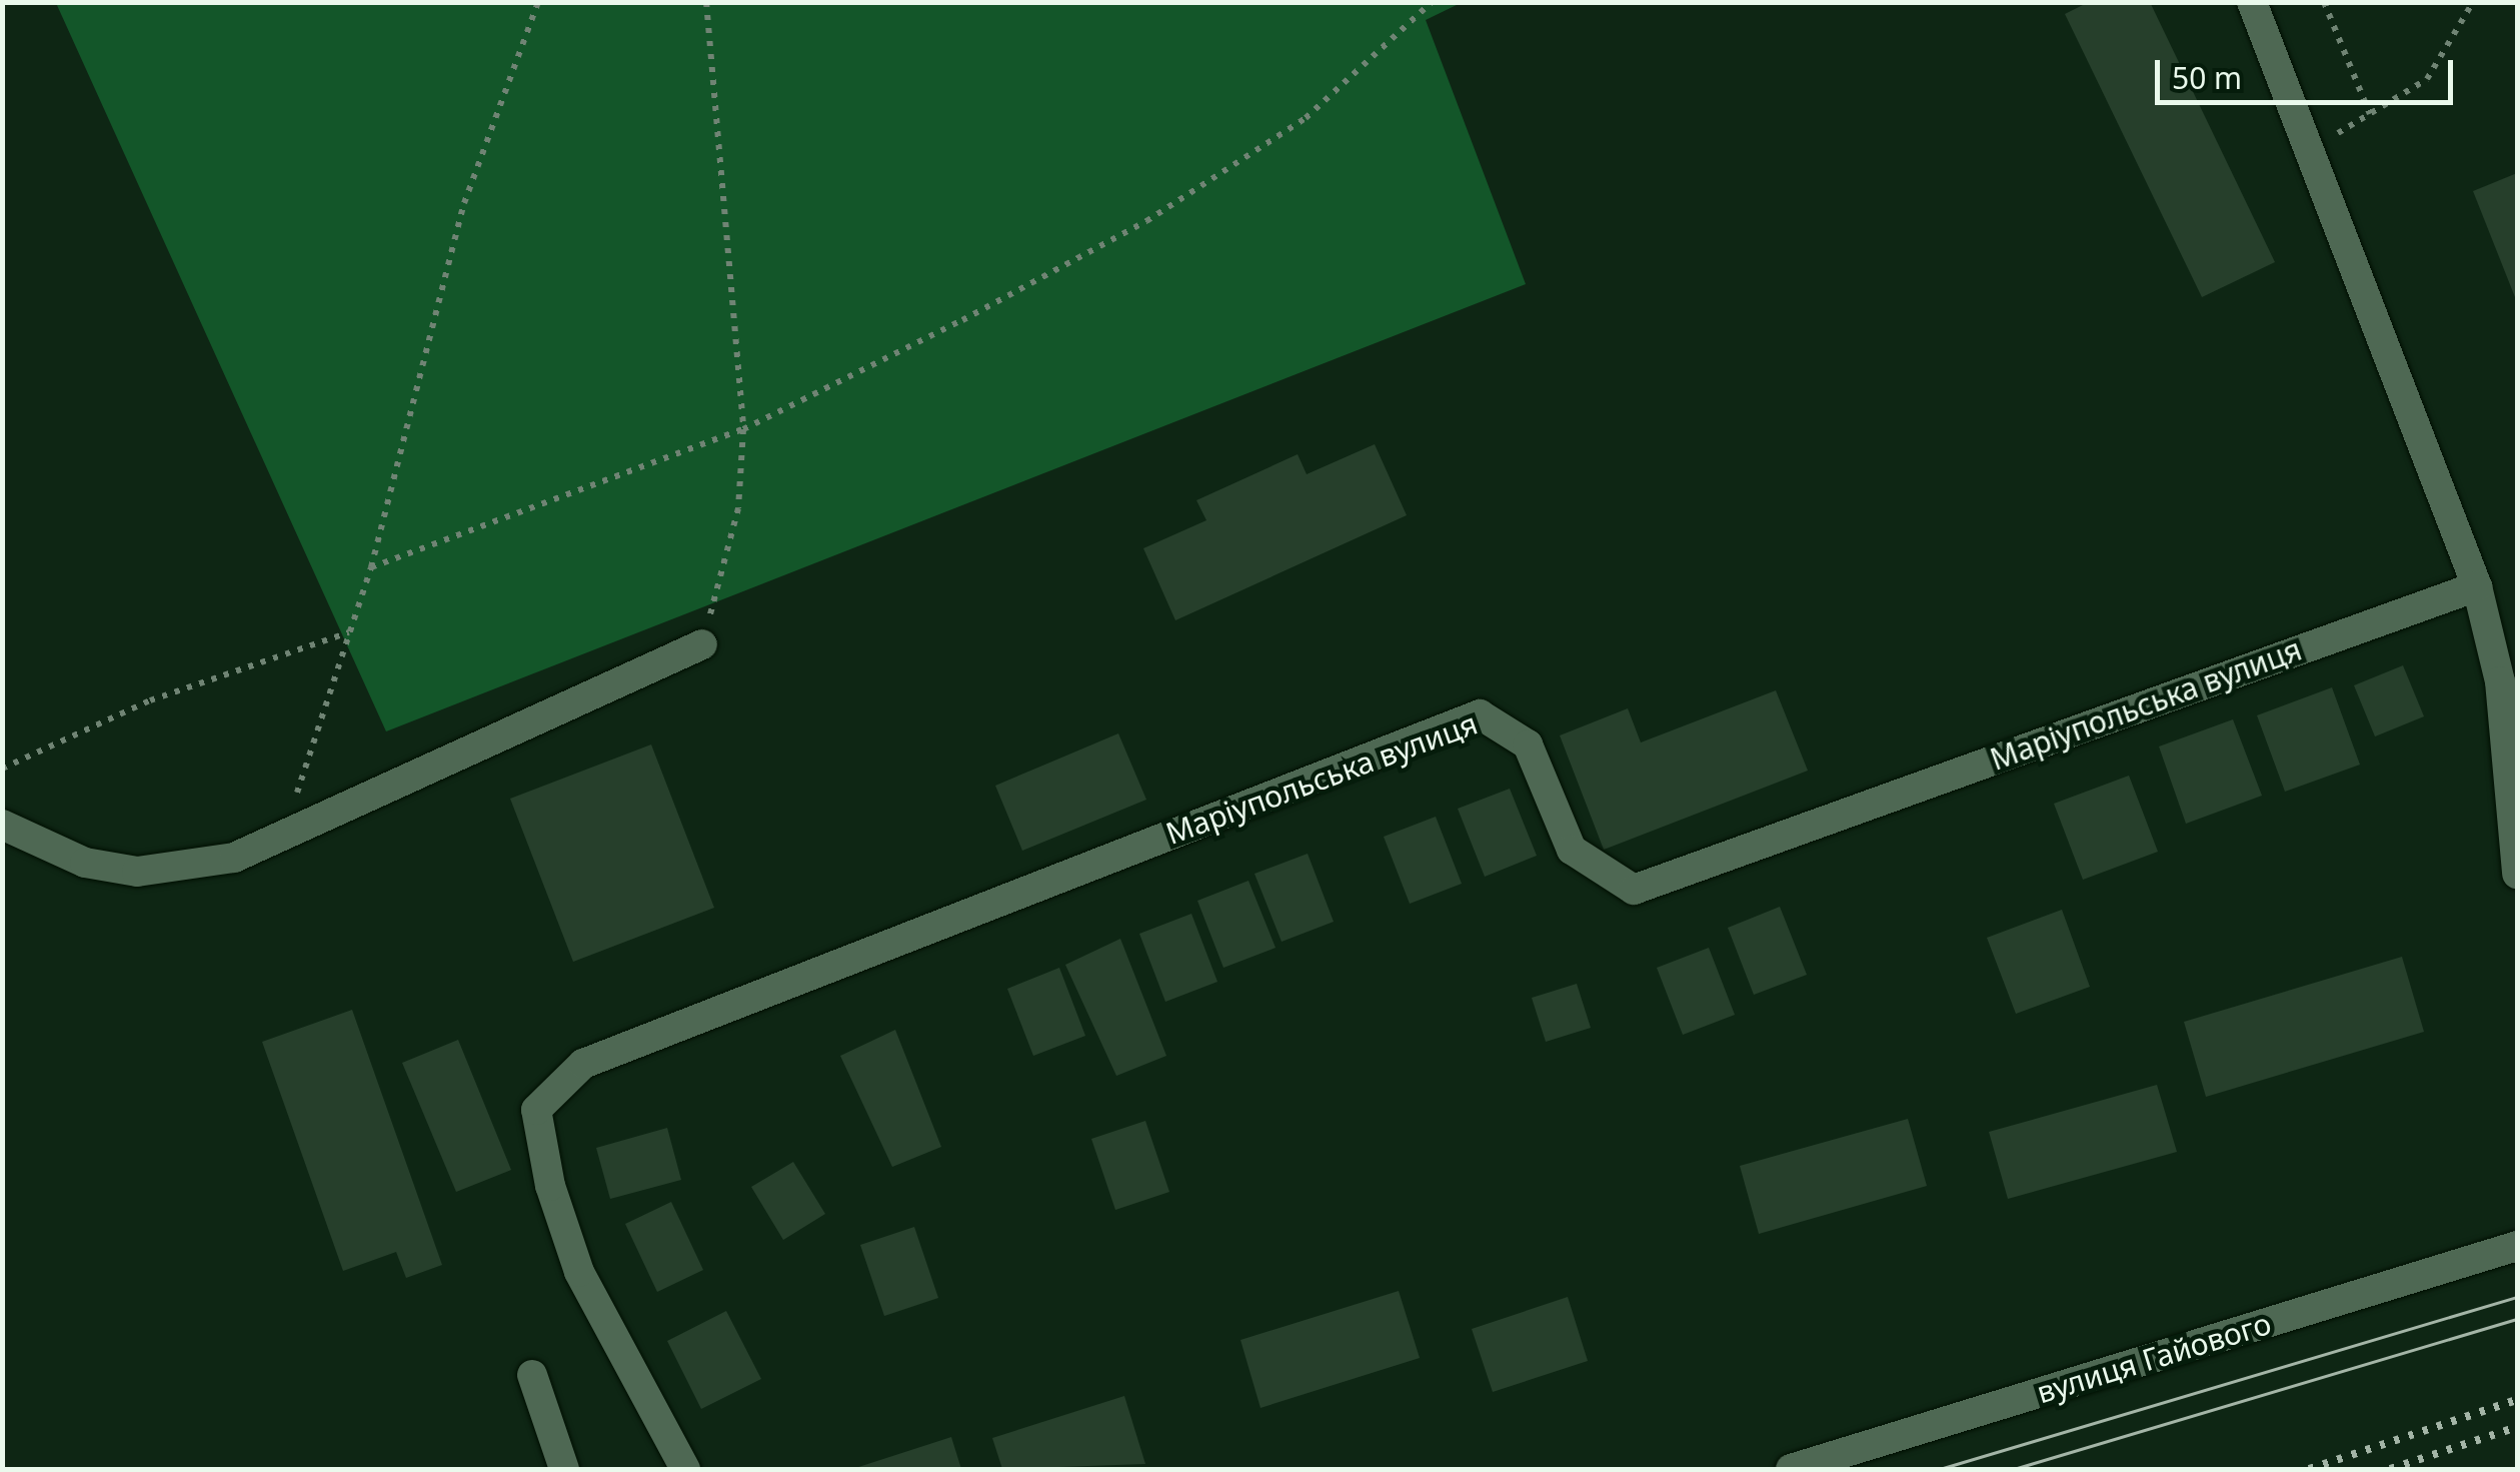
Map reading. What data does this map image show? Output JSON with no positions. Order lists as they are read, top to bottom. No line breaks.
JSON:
{"streets":{"street":["Маріупольська вулиця","вулиця Гайового"]},"scale_bar":"50 m"}
